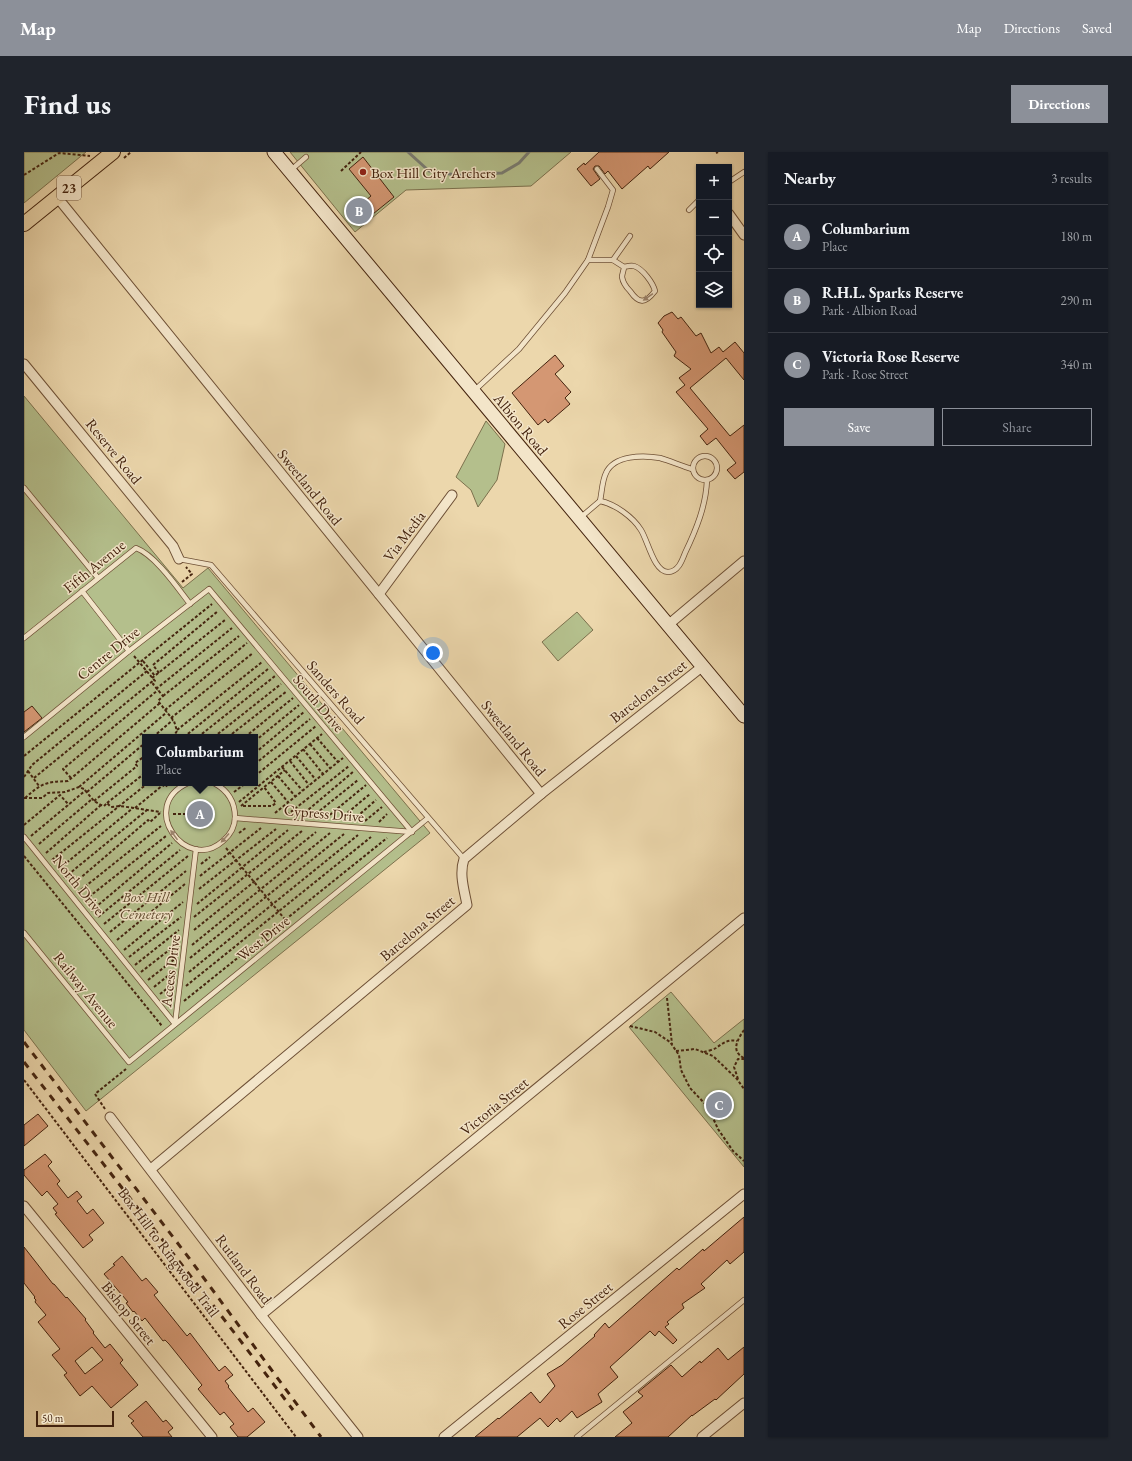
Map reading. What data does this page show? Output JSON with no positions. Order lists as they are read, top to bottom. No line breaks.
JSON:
{"streets":{"main road":["23"],"street":["Albion Road","Reserve Road","Sweetland Road","Via Media","Barcelona Street","Victoria Street","Rutland Road","Rose Street","Bishop Street"],"lane":["Fifth Avenue","Centre Drive","Sanders Road","South Drive","Cypress Drive","North Drive","West Drive","Access Drive","Railway Avenue"],"path":["Box Hill to Ringwood Trail"]},"crossings":[["23","Sweetland Road"],["Albion Road","Barcelona Street"],["Reserve Road","Sanders Road"],["Sweetland Road","Via Media"],["Sweetland Road","Barcelona Street"],["Fifth Avenue","Centre Drive"],["Centre Drive","South Drive"],["Barcelona Street","Sanders Road"],["Barcelona Street","Rutland Road"],["Sanders Road","West Drive"],["South Drive","Cypress Drive"],["South Drive","West Drive"],["Cypress Drive","West Drive"],["North Drive","West Drive"],["North Drive","Access Drive"],["West Drive","Access Drive"],["West Drive","Railway Avenue"],["Victoria Street","Rutland Road"]],"parks":["Box Hill Cemetery"],"places":["Box Hill City Archers"],"scale_bar":"50 m","page":{"header":"Map","nav":["Map","Directions","Saved"],"buttons":["Directions",["Save","Share"]],"title":"Find us","heading":["Nearby","3 results"],"map_buttons":["+","−"],"pins":["B","A","C"],"list":[{"mark":"A","name":"Columbarium","note":"Place","value":"180 m"},{"mark":"B","name":"R.H.L. Sparks Reserve","note":"Park · Albion Road","value":"290 m"},{"mark":"C","name":"Victoria Rose Reserve","note":"Park · Rose Street","value":"340 m"}],"popup":["Columbarium","Place"],"scale":"50 m"}}
